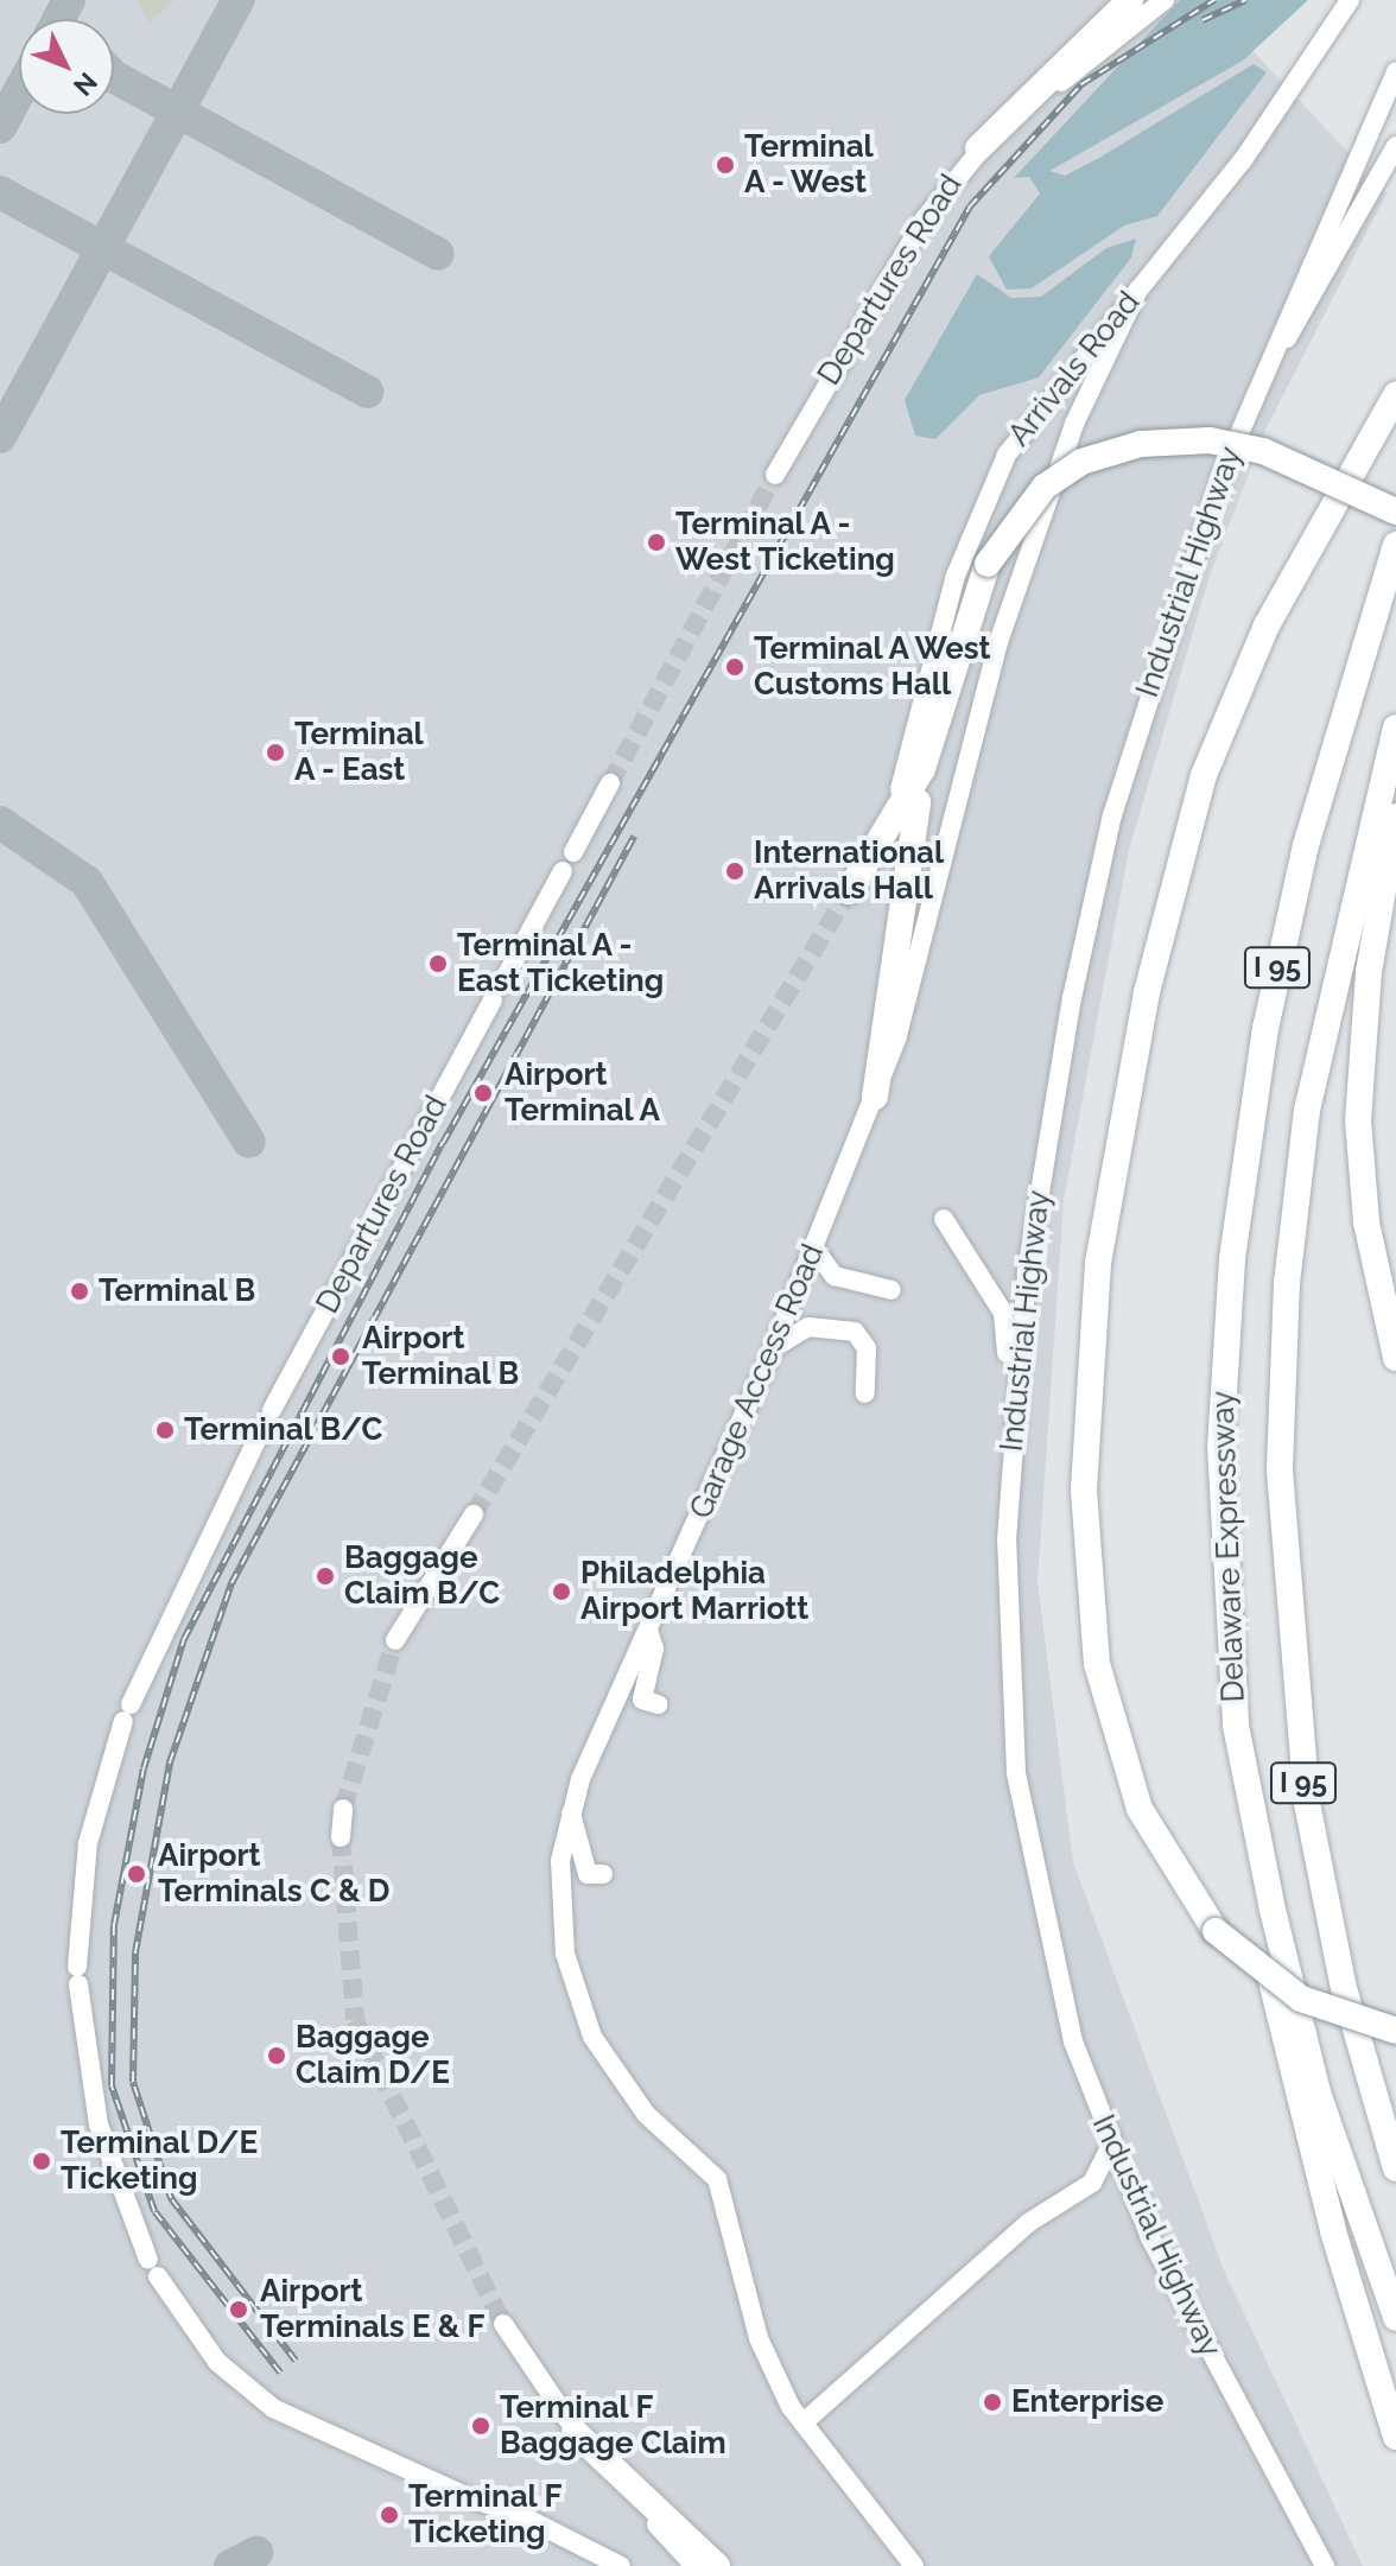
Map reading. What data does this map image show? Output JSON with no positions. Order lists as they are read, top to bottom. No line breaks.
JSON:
{"streets":{"highway":["I 95","Delaware Expressway"],"street":["Departures Road","Arrivals Road","Industrial Highway","Garage Access Road"]},"crossings":[["Arrivals Road","Garage Access Road"]],"places":["Terminal A - West","Terminal A - West Ticketing","Terminal A West Customs Hall","Terminal A - East","International Arrivals Hall","Terminal A - East Ticketing","Airport Terminal A","Terminal B","Airport Terminal B","Terminal B/C","Baggage Claim B/C","Philadelphia Airport Marriott","Airport Terminals C & D","Baggage Claim D/E","Terminal D/E Ticketing","Airport Terminals E & F","Enterprise","Terminal F Baggage Claim","Terminal F Ticketing"],"north":"bottom right"}
